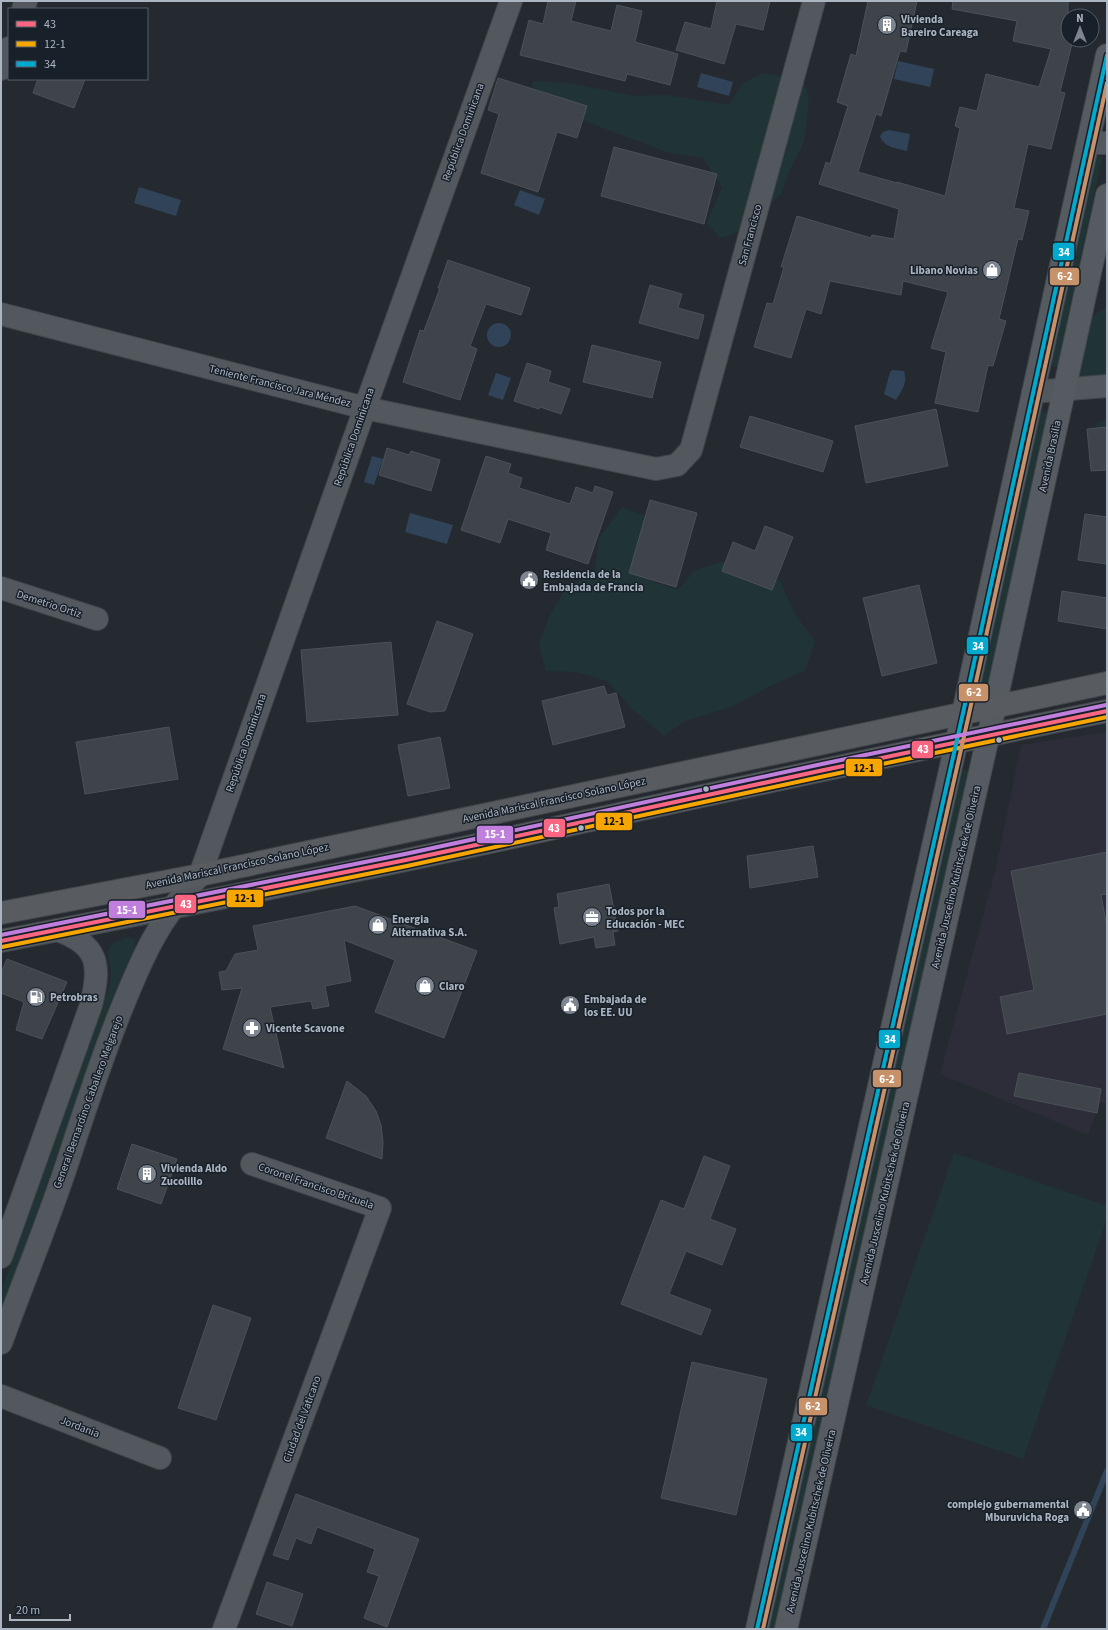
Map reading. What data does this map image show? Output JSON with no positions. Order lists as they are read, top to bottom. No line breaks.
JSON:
{"streets":{"highway":["Avenida Mariscal Francisco Solano López"],"main road":["Avenida Brasilia","Avenida Juscelino Kubitschek de Oliveira"],"street":["República Dominicana","San Francisco","Teniente Francisco Jara Méndez","Demetrio Ortiz","General Bernardino Caballero Melgarejo","Coronel Francisco Brizuela","Ciudad del Vaticano","Jordania"]},"crossings":[["República Dominicana","Teniente Francisco Jara Méndez"],["República Dominicana","Avenida Mariscal Francisco Solano López"],["República Dominicana","General Bernardino Caballero Melgarejo"],["San Francisco","Teniente Francisco Jara Méndez"],["Avenida Brasilia","Avenida Mariscal Francisco Solano López"],["Avenida Brasilia","Avenida Juscelino Kubitschek de Oliveira"],["Avenida Mariscal Francisco Solano López","Avenida Juscelino Kubitschek de Oliveira"],["Avenida Mariscal Francisco Solano López","General Bernardino Caballero Melgarejo"],["Coronel Francisco Brizuela","Ciudad del Vaticano"]],"places":{"building":["Vivienda Bareiro Careaga","Vivienda Aldo Zucolillo"],"shop":["Libano Novias","Energia Alternativa S.A.","Claro"],"public building":["Residencia de la Embajada de Francia","Embajada de los EE. UU","complejo gubernamental Mburuvicha Roga"],"office":["Todos por la Educación - MEC"],"fuel station":["Petrobras"],"pharmacy":["Vicente Scavone"]},"lines":["transit line 34","transit line 6-2","transit line 15-1","transit line 43","transit line 12-1"],"legend":["43","12-1","34"],"scale_bar":"20 m","north":"top"}
